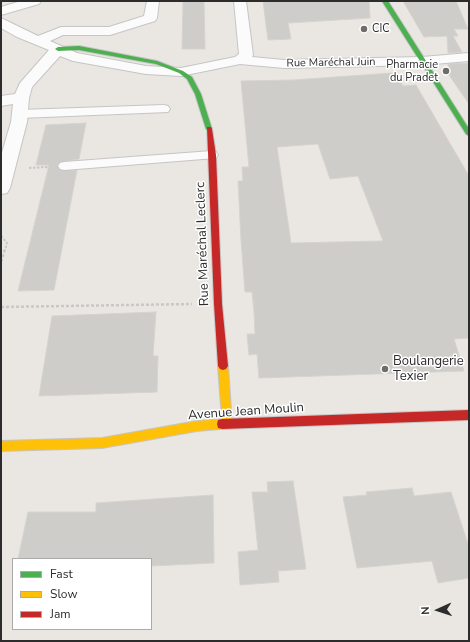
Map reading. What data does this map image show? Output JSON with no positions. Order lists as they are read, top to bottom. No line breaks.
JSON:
{"streets":{"street":["Rue Maréchal Juin","Rue Maréchal Leclerc","Avenue Jean Moulin"]},"crossings":[["Rue Maréchal Juin","Rue Maréchal Leclerc"],["Rue Maréchal Leclerc","Avenue Jean Moulin"]],"places":["CIC","Pharmacie du Pradet","Boulangerie Texier"],"legend":["Fast","Slow","Jam"],"north":"left"}
